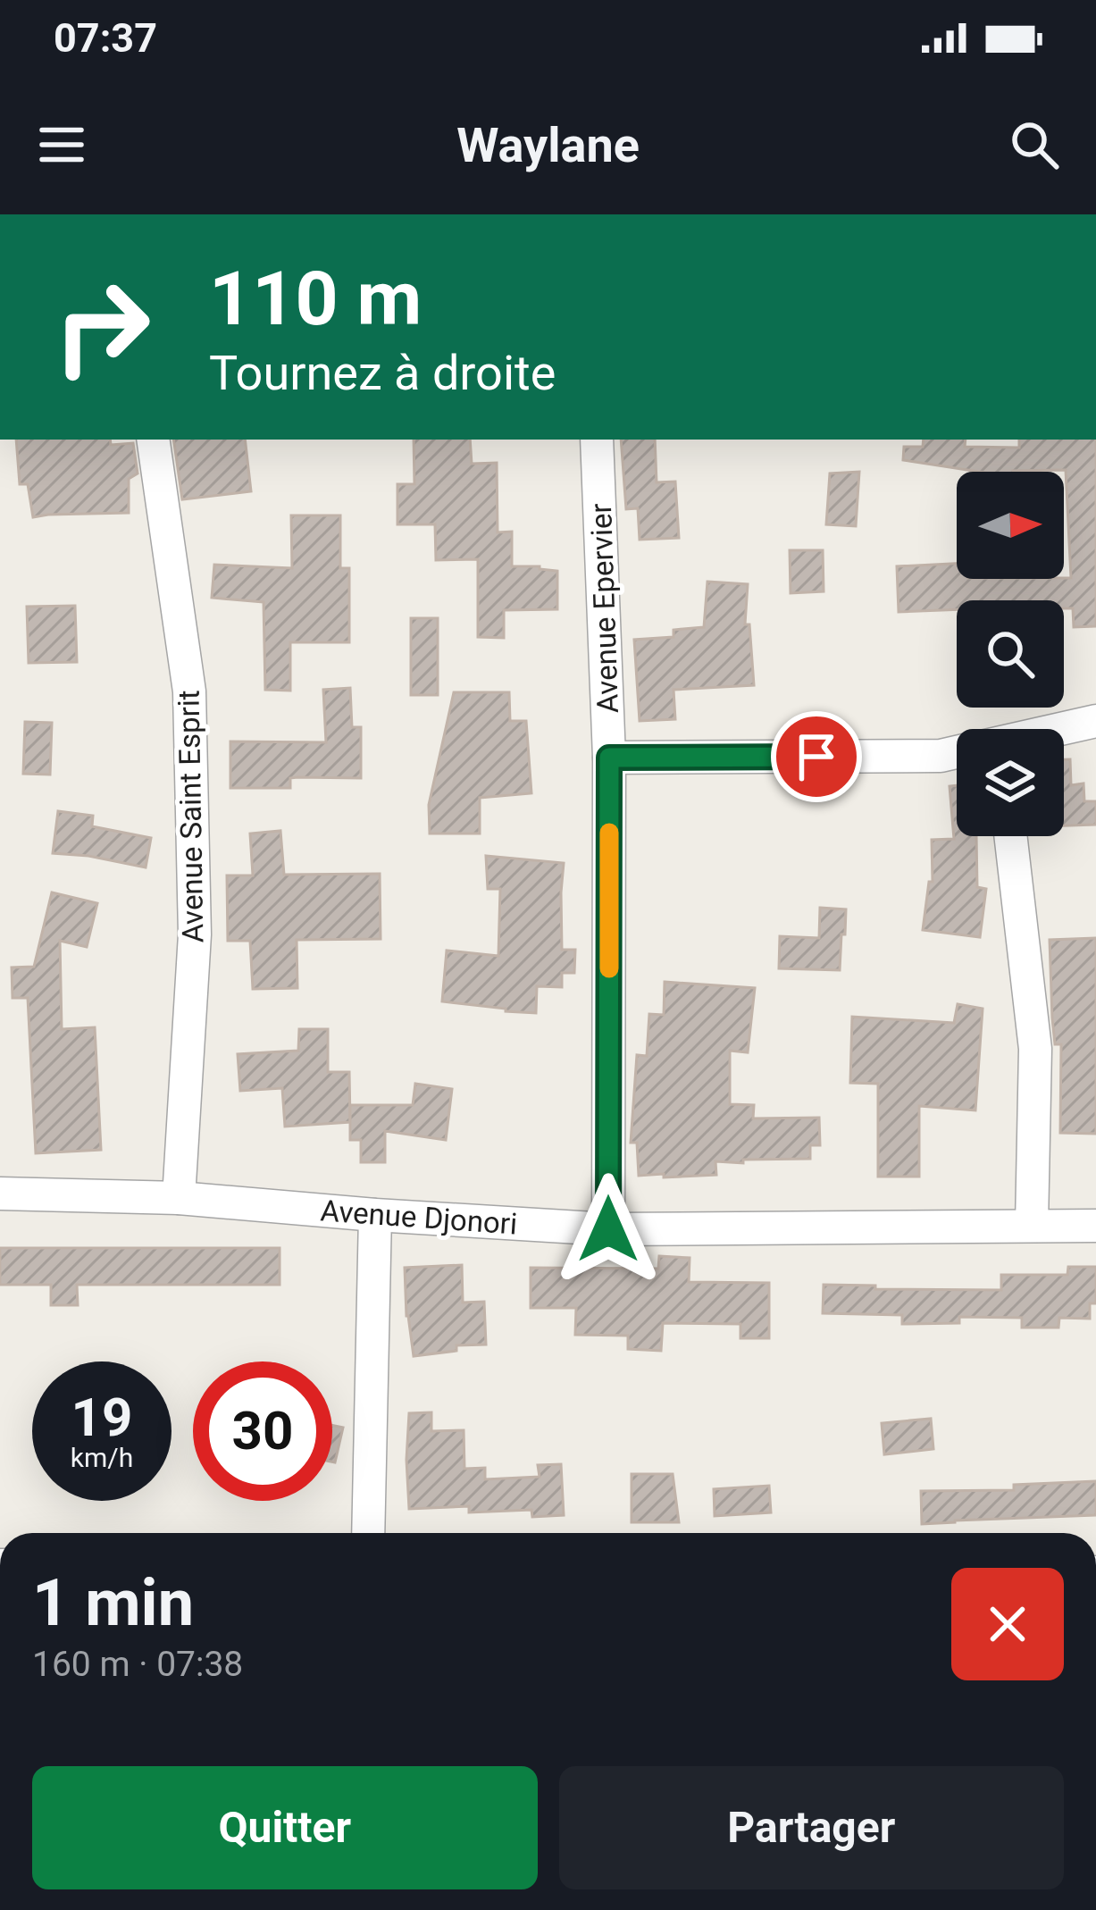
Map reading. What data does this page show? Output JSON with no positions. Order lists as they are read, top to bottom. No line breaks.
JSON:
{"streets":{"street":["Avenue Epervier","Avenue Saint Esprit","Avenue Djonori"]},"crossings":[["Avenue Epervier","Avenue Djonori"],["Avenue Saint Esprit","Avenue Djonori"]],"north":"right","page":{"status":"07:37","header":"Waylane","turn":["110 m","Tournez à droite"],"speed":"19 km/h","limit":"30","heading":["1 min","160 m · 07:38"],"buttons":["Quitter","Partager"]}}
